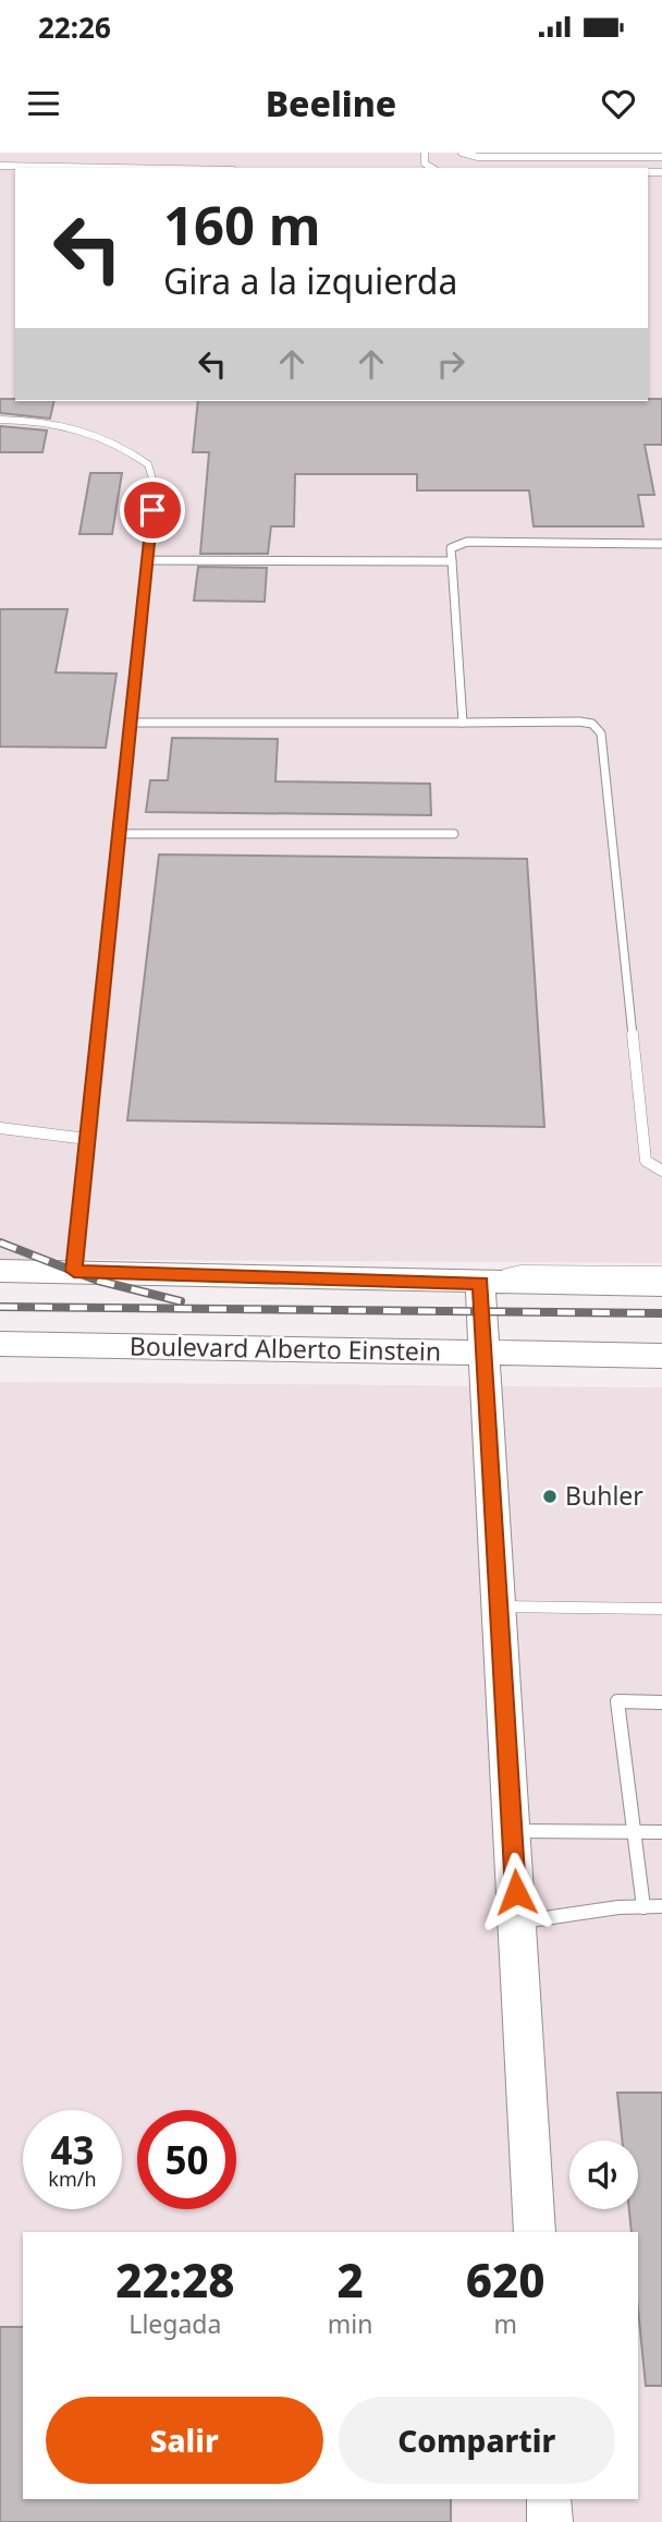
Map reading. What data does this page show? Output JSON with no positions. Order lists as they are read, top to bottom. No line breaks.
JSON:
{"streets":{"main road":["Boulevard Alberto Einstein"]},"places":["Buhler"],"page":{"status":"22:26","header":"Beeline","turn":["160 m","Gira a la izquierda"],"speed":"43 km/h","limit":"50","eta":["22:28","Llegada","2","min","620","m"],"buttons":["Salir","Compartir"]}}
